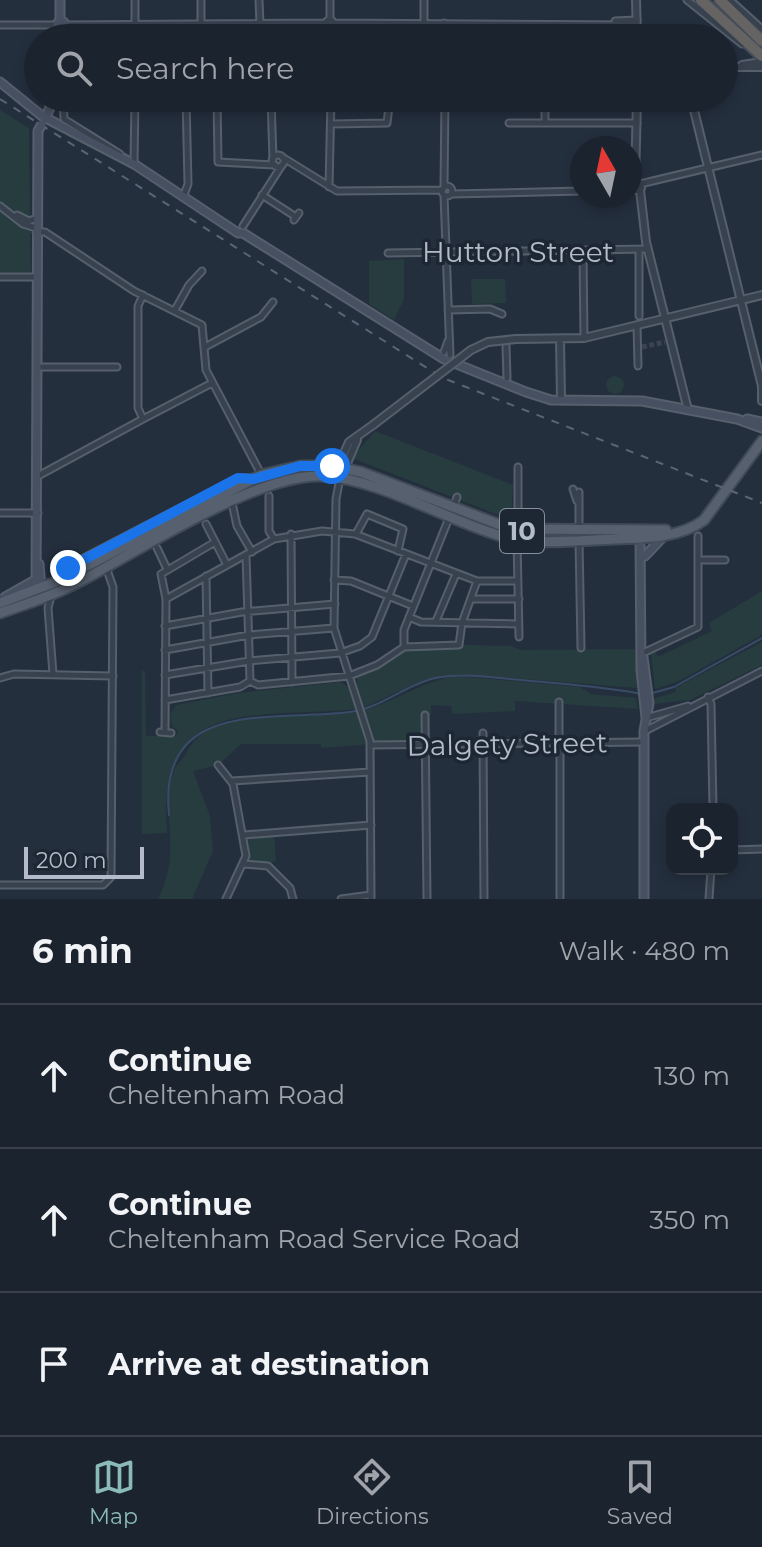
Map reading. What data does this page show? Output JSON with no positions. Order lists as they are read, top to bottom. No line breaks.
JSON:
{"streets":{"main road":["10"],"street":["Hutton Street","Dalgety Street"]},"scale_bar":"200 m","north":"top","page":{"search":"Search here","scale":"200 m","heading":["6 min","Walk · 480 m"],"list":[["Continue","Cheltenham Road","130 m"],["Continue","Cheltenham Road Service Road","350 m"],"Arrive at destination"],"nav":["Map","Directions","Saved"]}}
